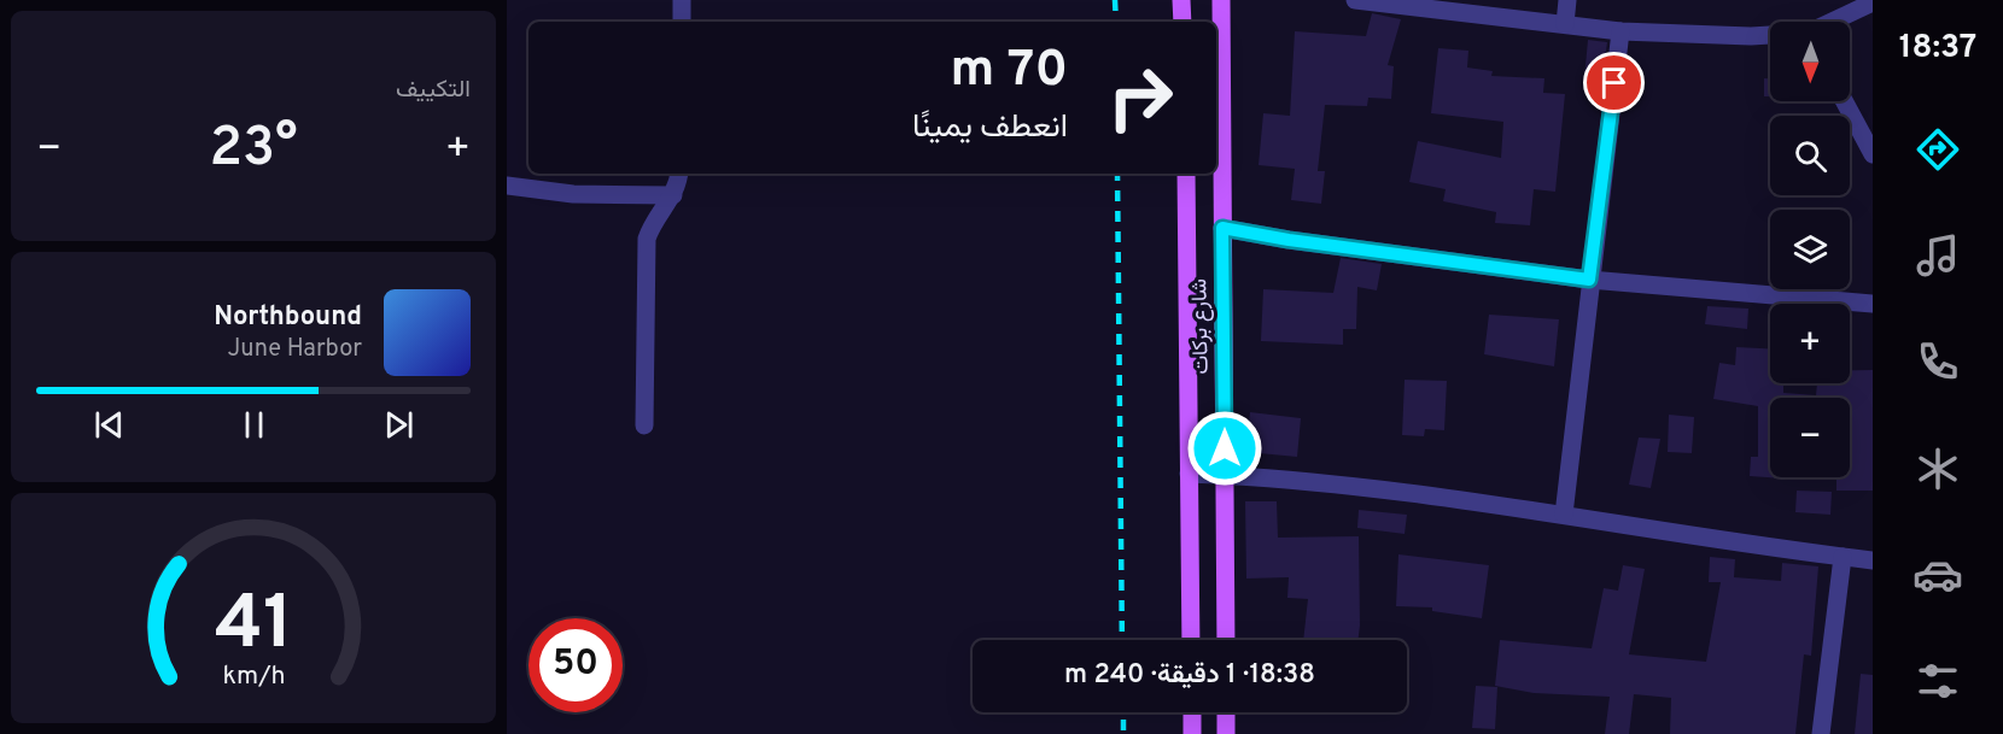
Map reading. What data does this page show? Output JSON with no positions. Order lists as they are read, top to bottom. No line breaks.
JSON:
{"streets":{"main road":["شارع بركات"]},"north":"bottom","page":{"tabs":"18:37","tile":"التكييف","map_buttons":["+","−"],"turn":["70 m","انعطف يمينًا"],"heat":["−","23°","+"],"song":["Northbound","June Harbor"],"limit":"50","trip":"18:38 · 1 دقيقة · 240 m","gauge":["41","km/h"]}}
